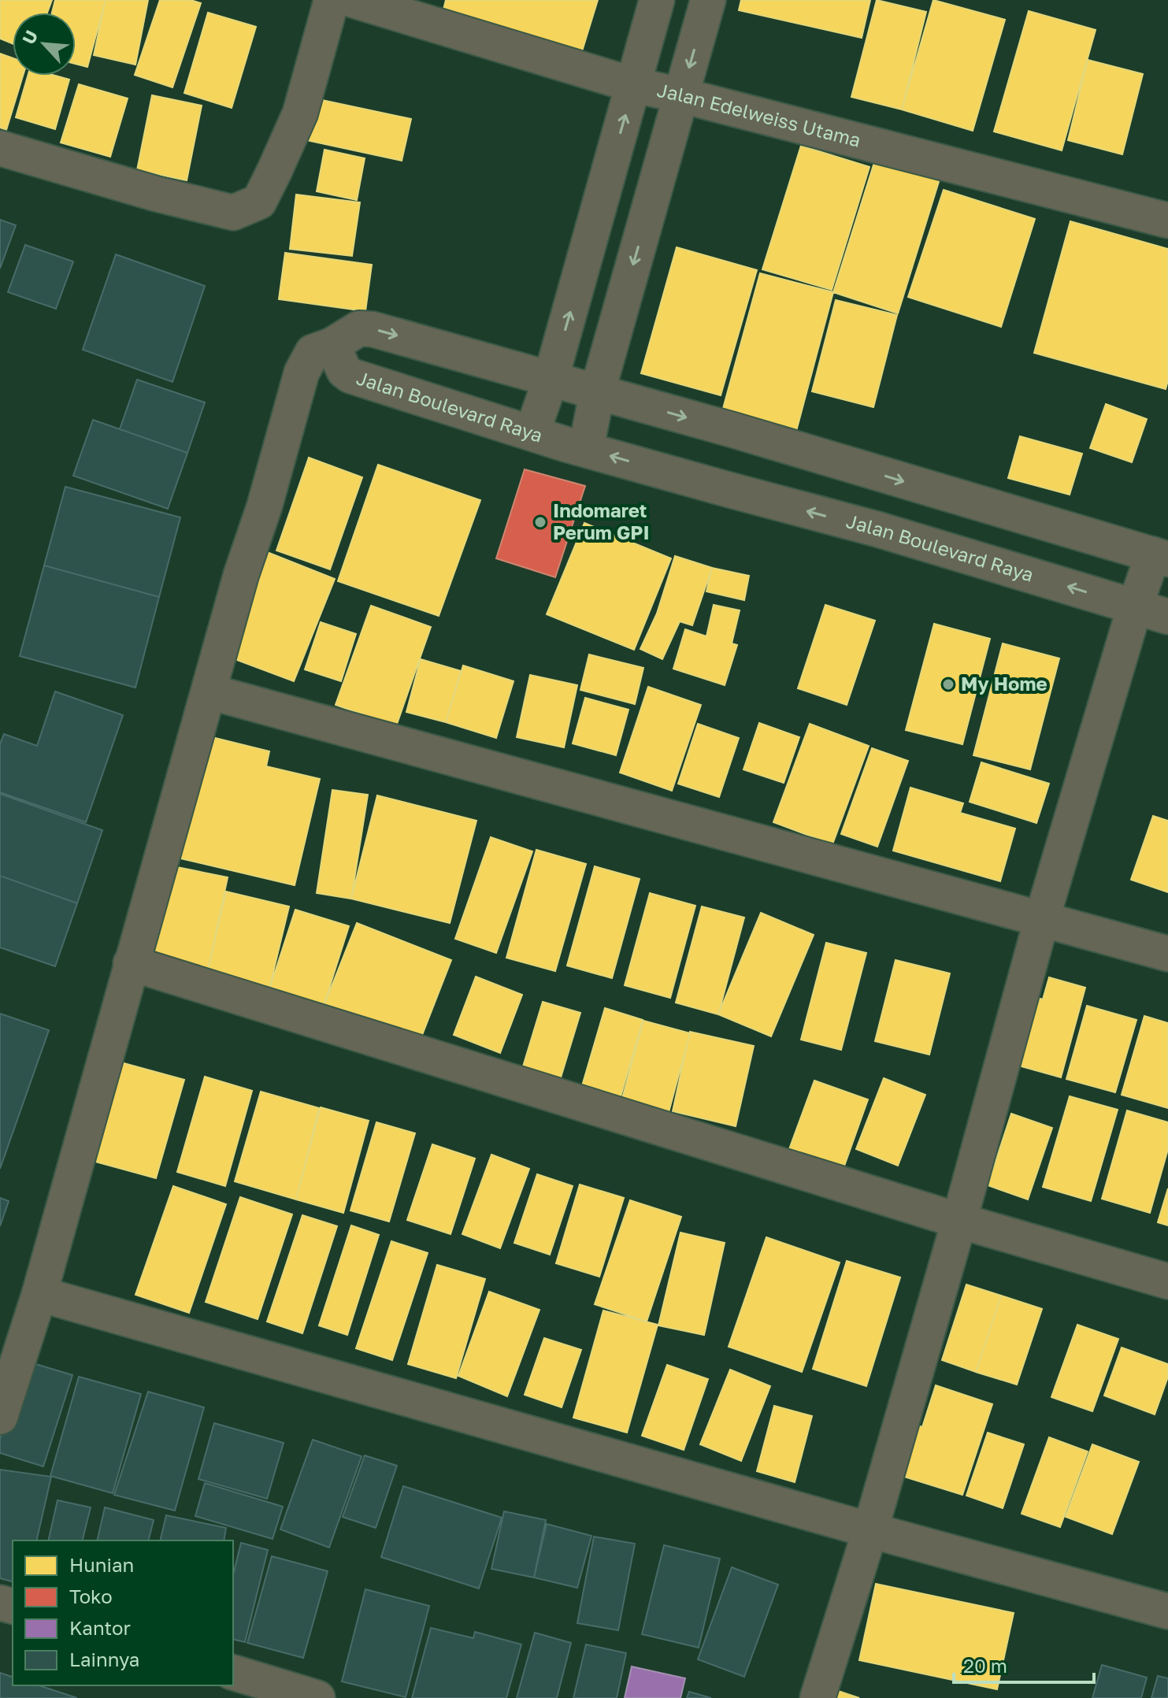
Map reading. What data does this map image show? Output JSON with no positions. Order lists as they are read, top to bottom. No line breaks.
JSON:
{"streets":{"street":["Jalan Edelweiss Utama","Jalan Boulevard Raya"]},"places":["Indomaret Perum GPI","My Home"],"legend":["Hunian","Toko","Kantor","Lainnya"],"scale_bar":"20 m","north":"top left"}
